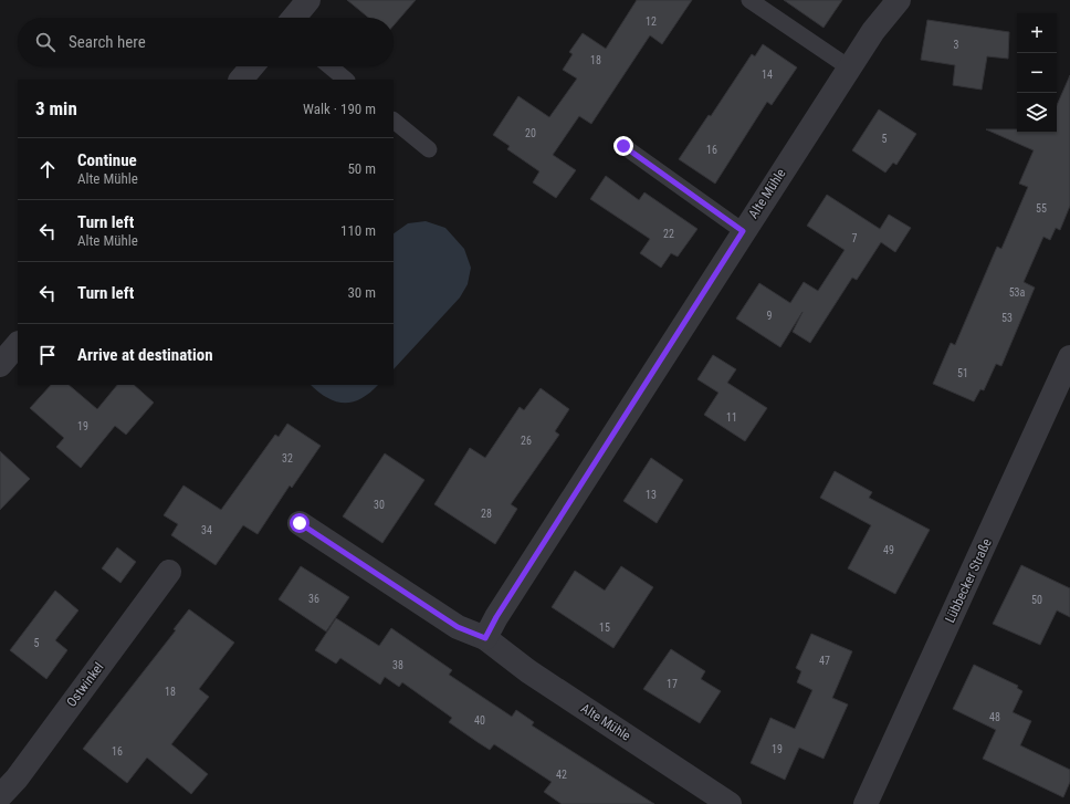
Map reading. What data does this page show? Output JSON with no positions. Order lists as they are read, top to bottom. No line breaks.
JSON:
{"streets":{"street":["Alte Mühle","Lübbecker Straße","Ostwinkel"]},"house_numbers":["12","3","18","14","20","5","16","55","22","7","53a","9","53","51","11","19","26","32","13","30","28","34","49","36","50","15","5","47","38","17","18","48","40","19","16","42"],"page":{"map_buttons":["+","−"],"search":"Search here","heading":["3 min","Walk · 190 m"],"list":[["Continue","Alte Mühle","50 m"],["Turn left","Alte Mühle","110 m"],["Turn left","30 m"],"Arrive at destination"]}}
